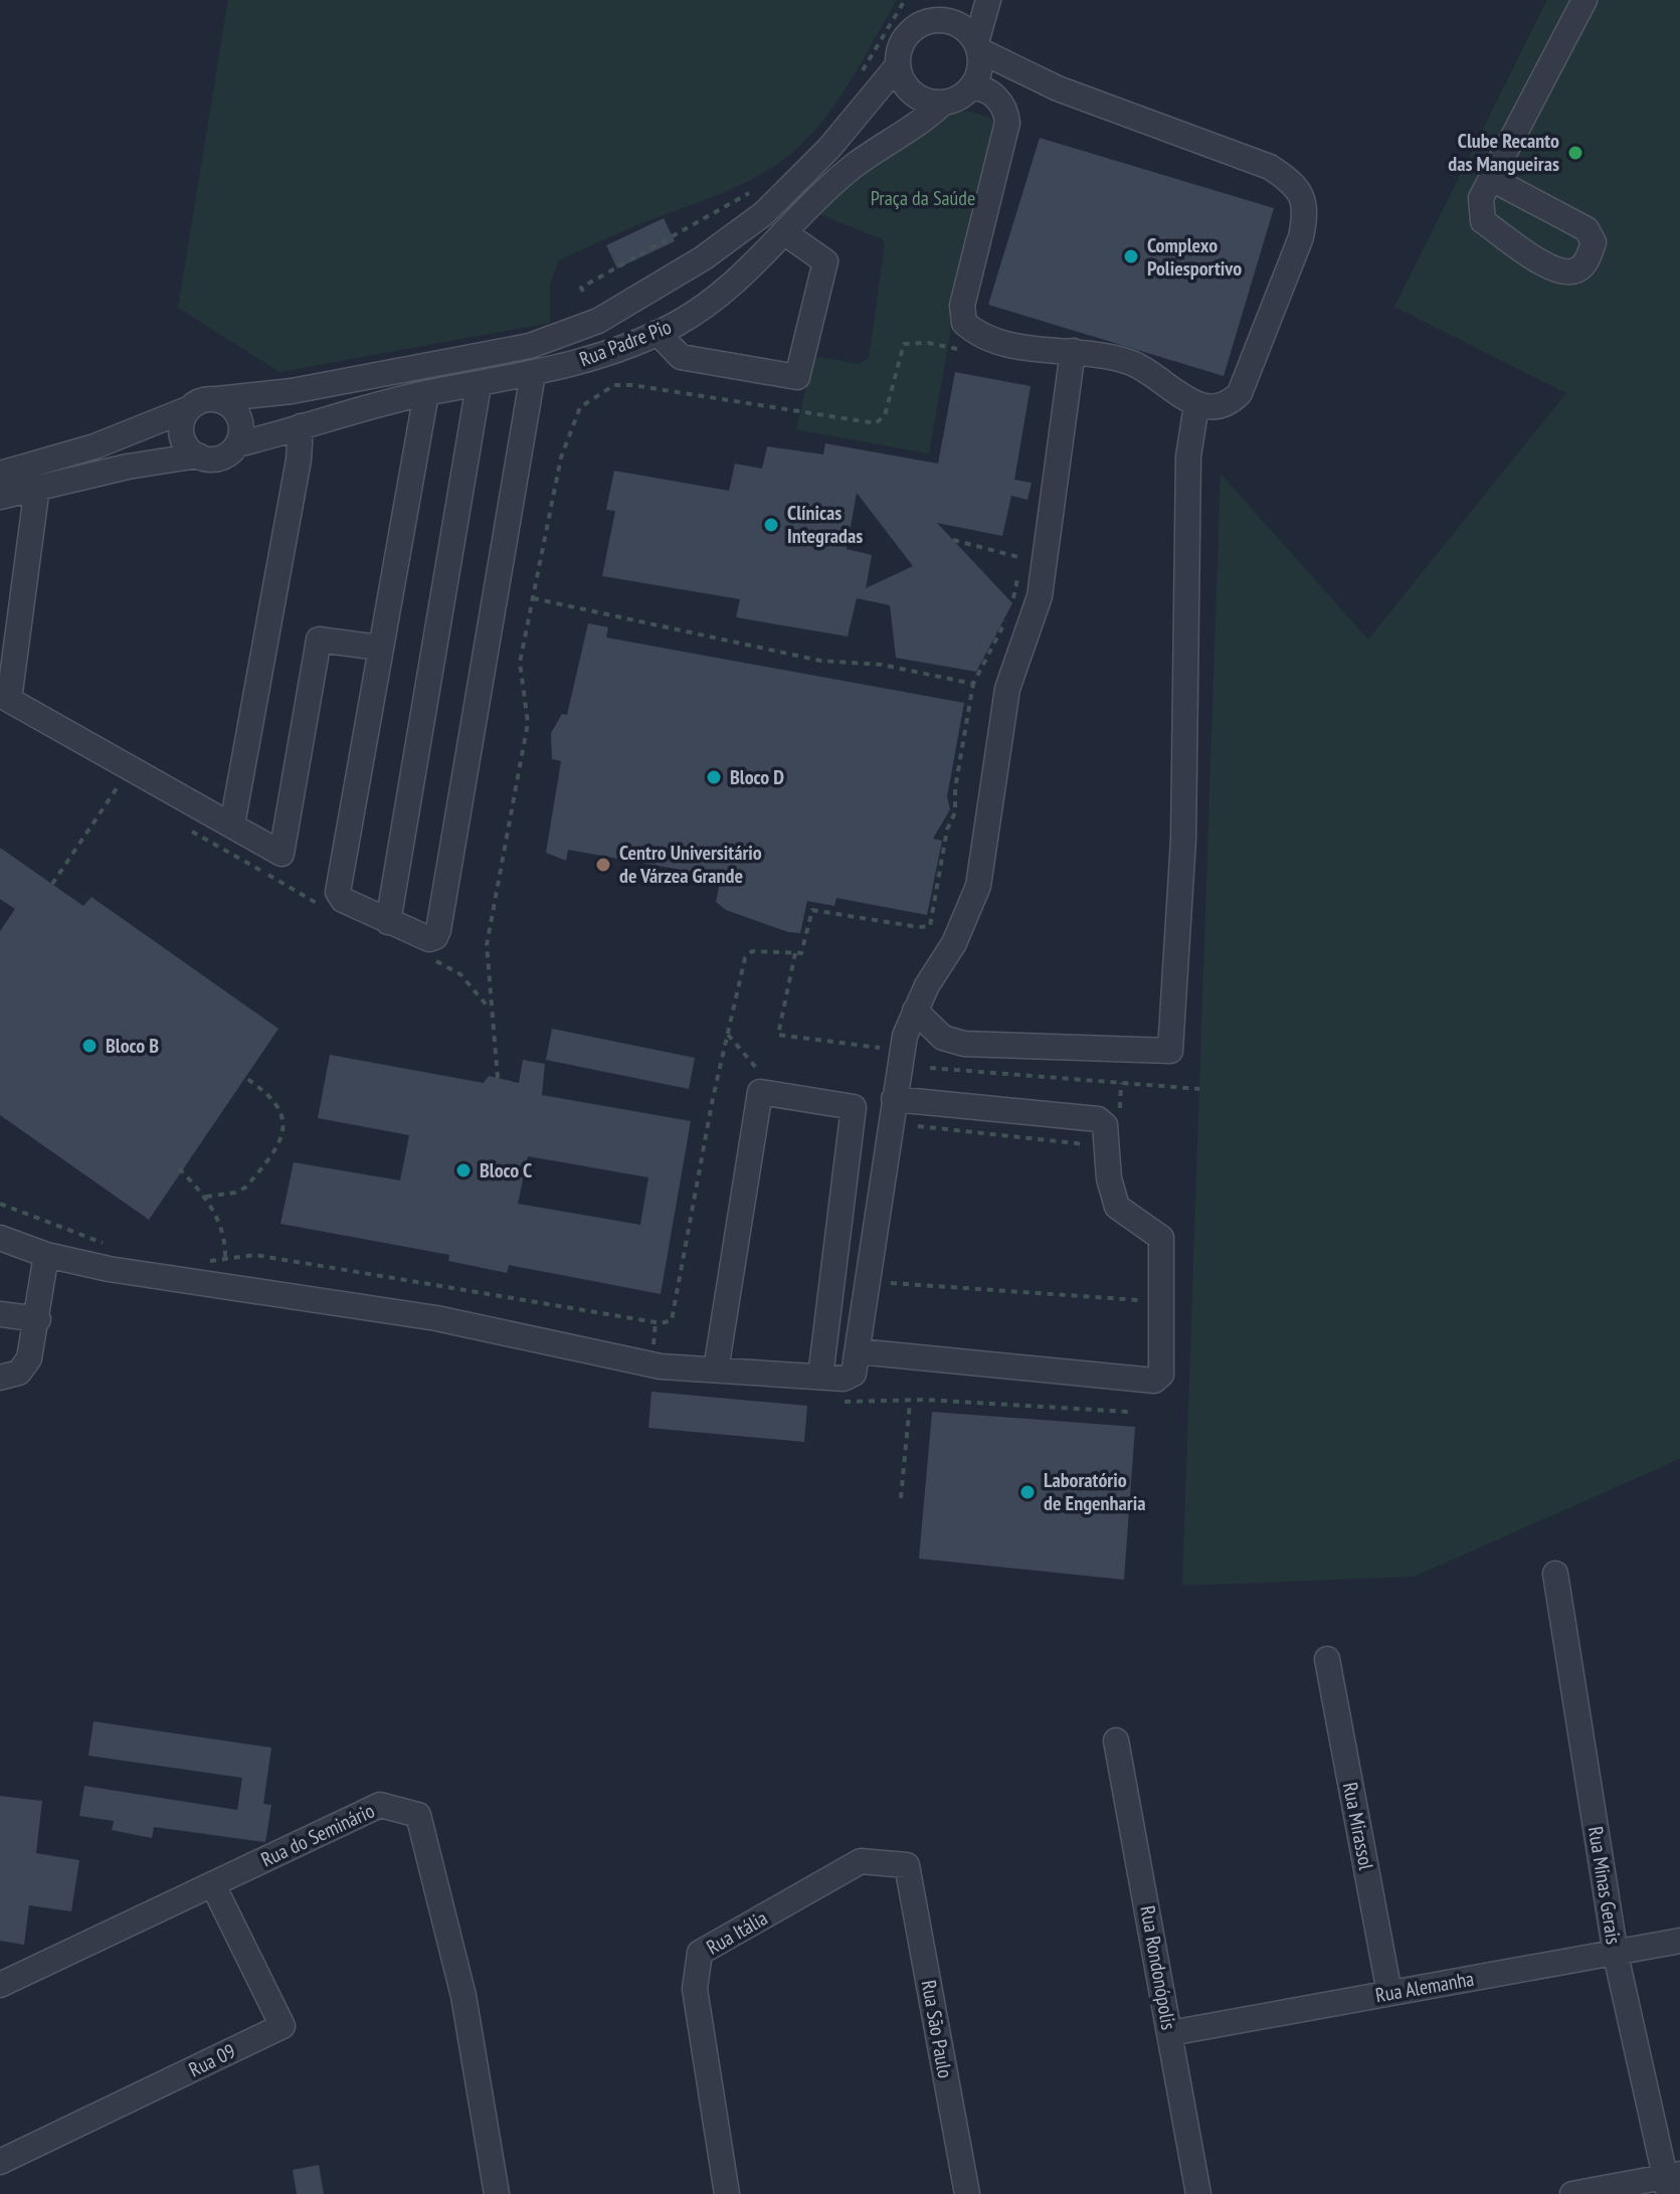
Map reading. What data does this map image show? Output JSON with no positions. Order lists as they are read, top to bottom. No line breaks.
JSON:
{"streets":{"street":["Rua Padre Pio","Rua Mirassol","Rua do Seminário","Rua Minas Gerais","Rua Itália","Rua Rondonópolis","Rua Alemanha","Rua São Paulo","Rua 09"]},"crossings":[["Rua Mirassol","Rua Alemanha"],["Rua do Seminário","Rua 09"],["Rua Minas Gerais","Rua Alemanha"],["Rua Itália","Rua São Paulo"],["Rua Rondonópolis","Rua Alemanha"]],"parks":["Praça da Saúde"],"places":["Clube Recanto das Mangueiras","Complexo Poliesportivo","Clínicas Integradas","Bloco D","Centro Universitário de Várzea Grande","Bloco B","Bloco C","Laboratório de Engenharia"]}
